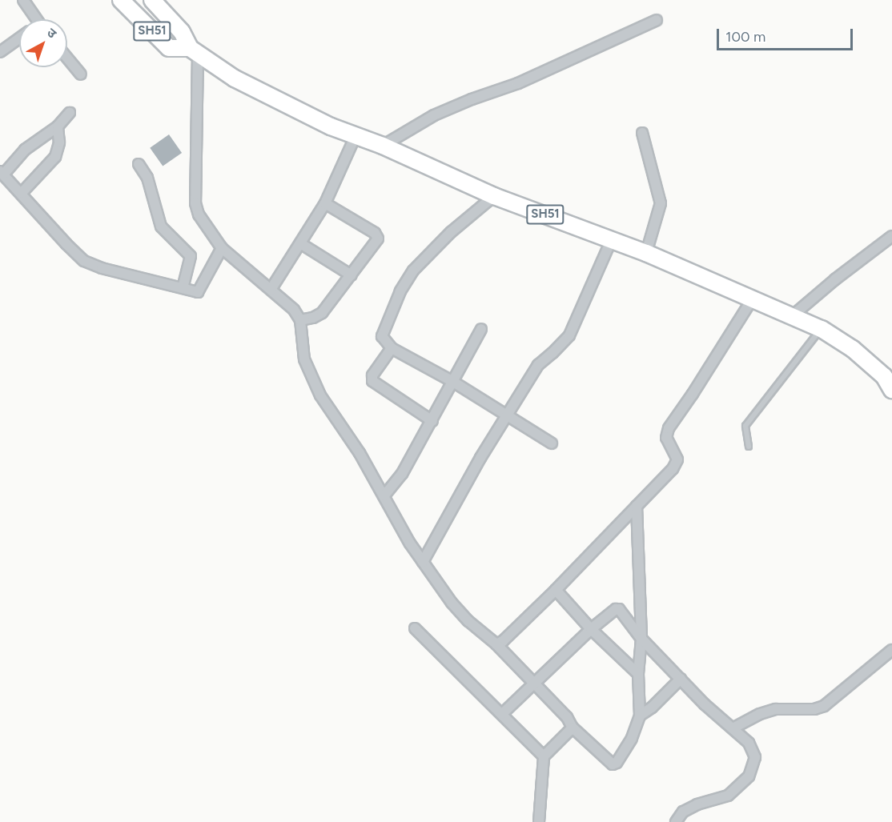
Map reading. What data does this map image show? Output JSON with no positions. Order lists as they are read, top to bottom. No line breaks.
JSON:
{"streets":{"main road":["SH51"]},"scale_bar":"100 m","north":"top right"}
